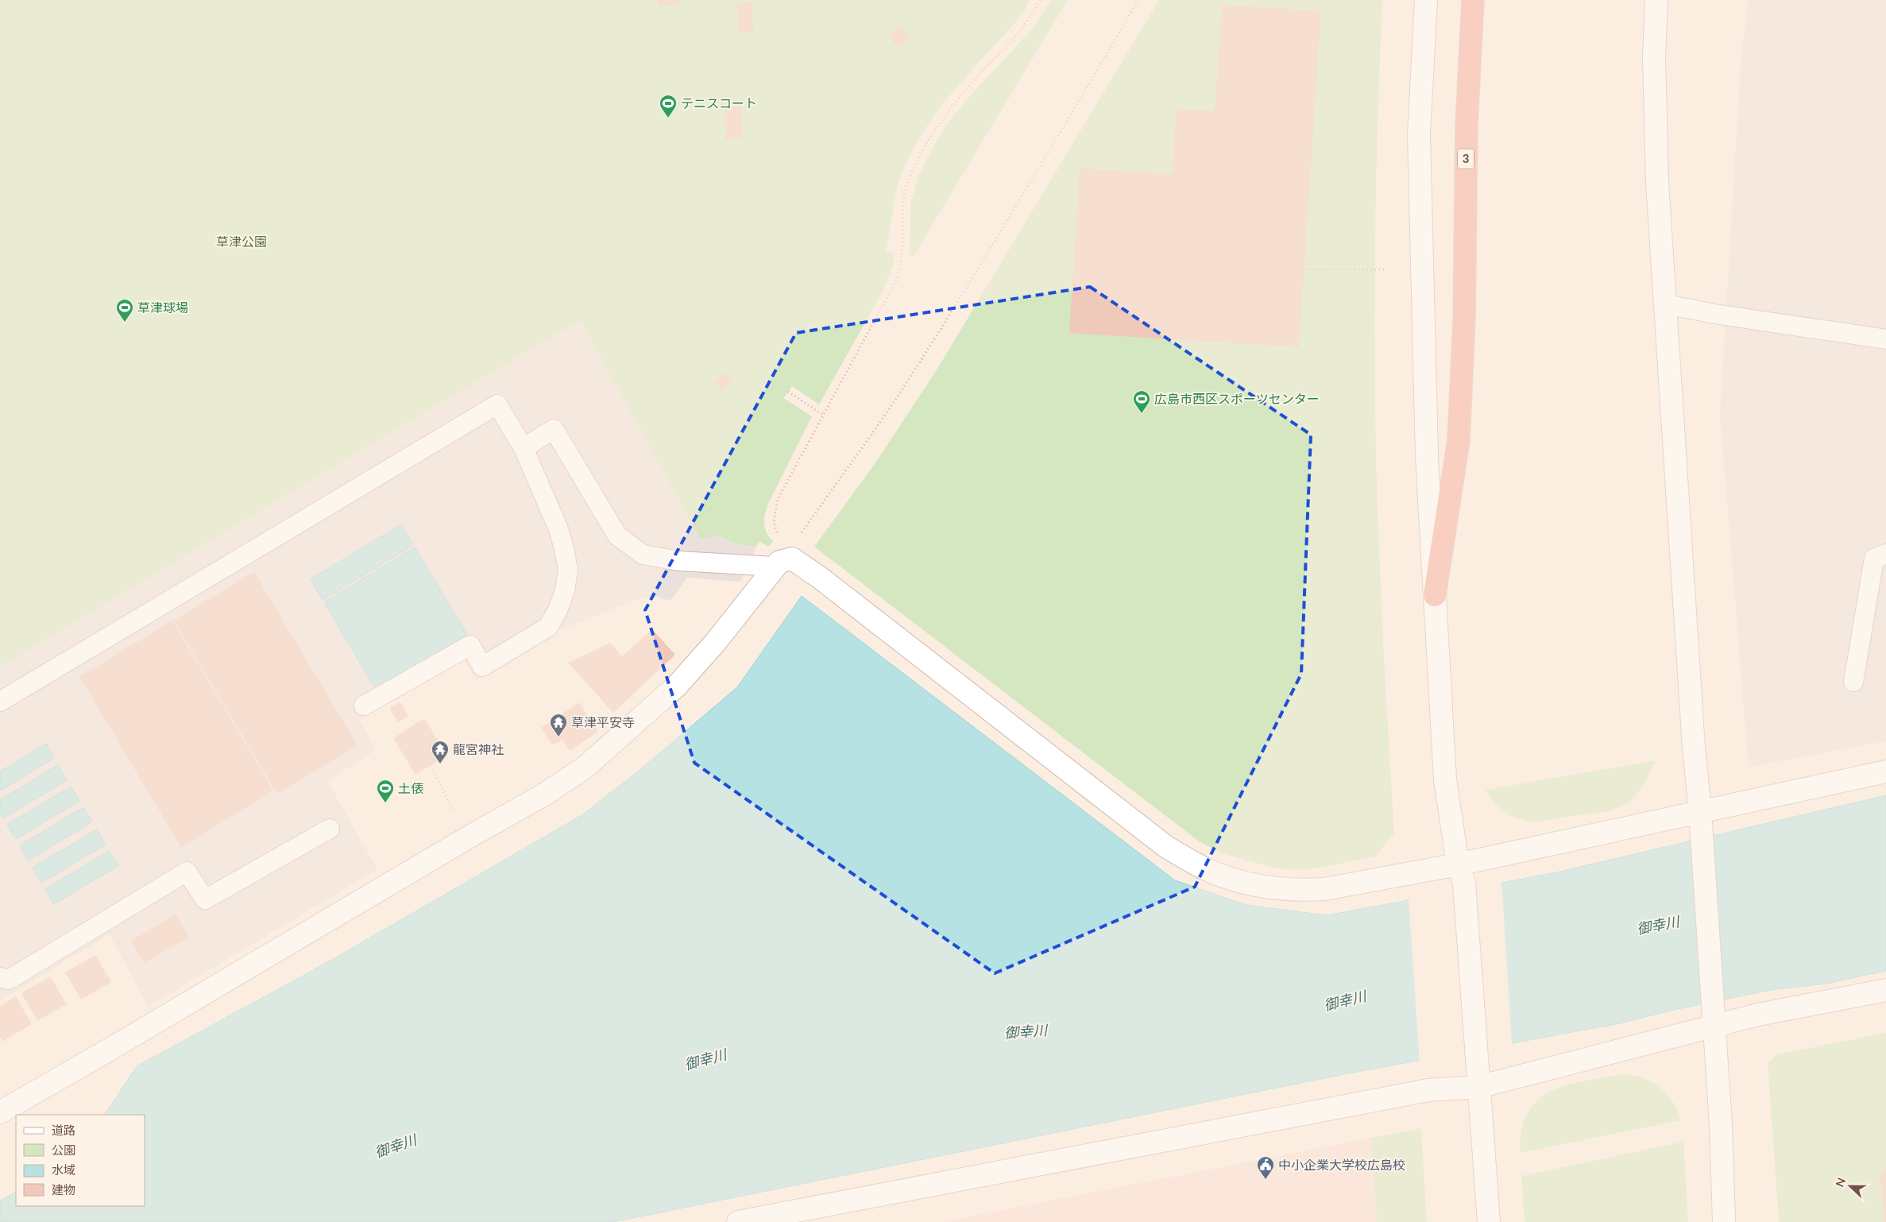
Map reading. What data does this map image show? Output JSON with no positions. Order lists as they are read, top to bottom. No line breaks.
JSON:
{"streets":{"highway":["3"]},"water":["御幸川"],"parks":["草津公園"],"places":{"sports":["テニスコート","草津球場","広島市西区スポーツセンター","土俵"],"temple":["草津平安寺","龍宮神社"],"public building":["中小企業大学校広島校"]},"legend":["道路","公園","水域","建物"],"north":"left"}
